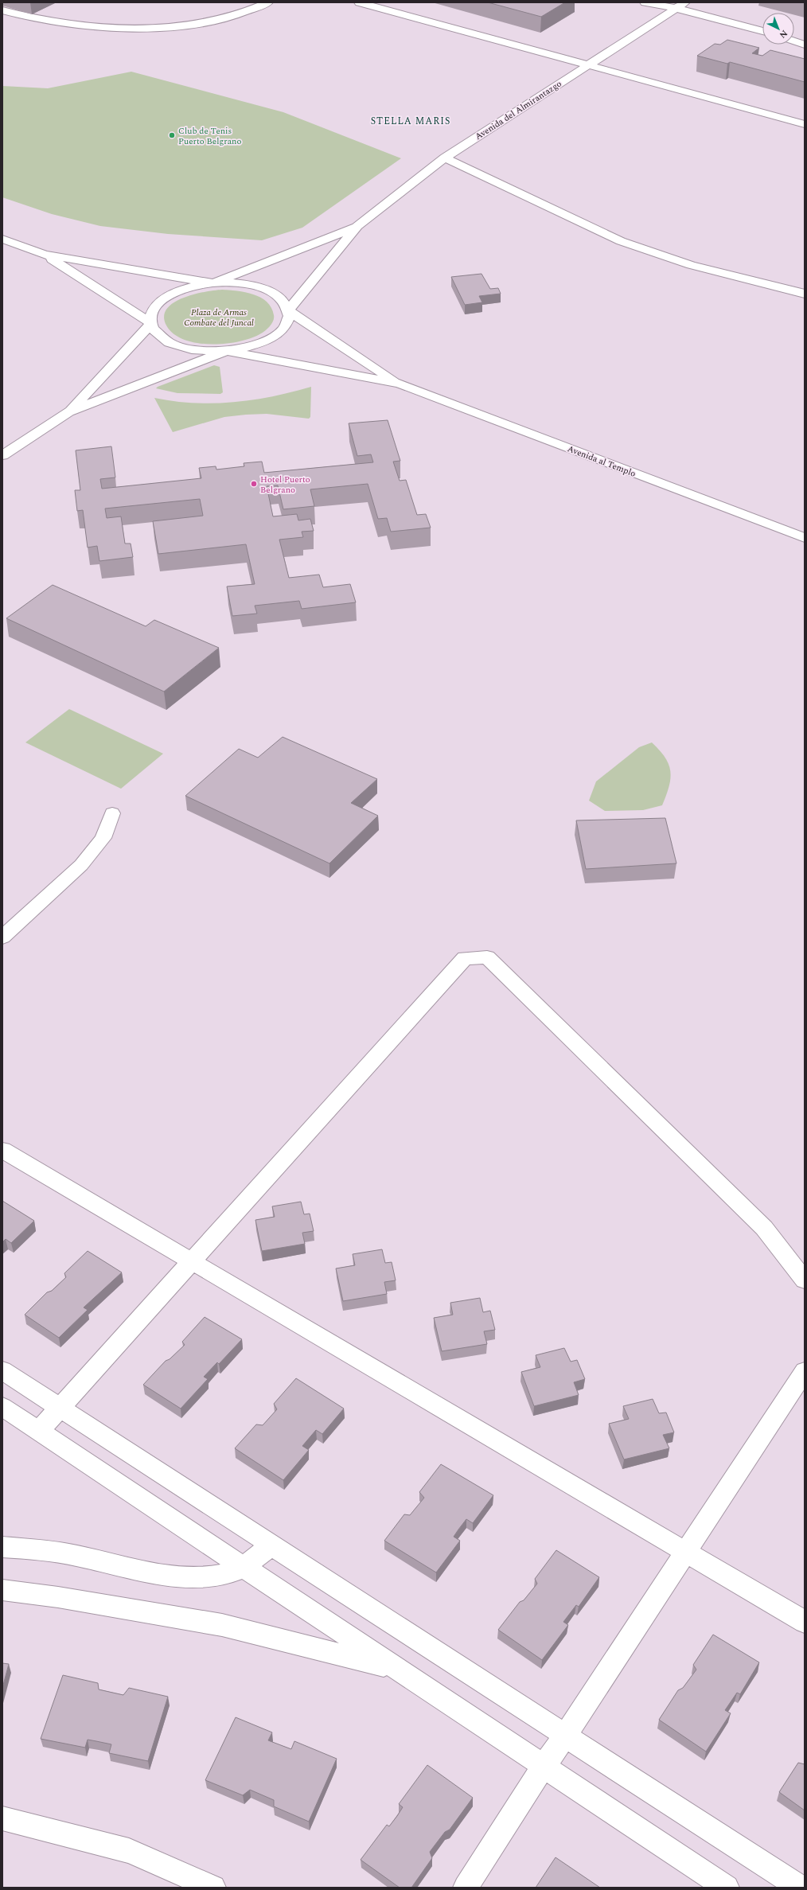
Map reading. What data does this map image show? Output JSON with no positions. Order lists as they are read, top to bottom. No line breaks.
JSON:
{"streets":{"street":["Avenida del Almirantazgo","Avenida al Templo"]},"districts":["STELLA MARIS"],"parks":["Plaza de Armas Combate del Juncal"],"places":["Club de Tenis Puerto Belgrano","Hotel Puerto Belgrano"],"north":"bottom right"}
